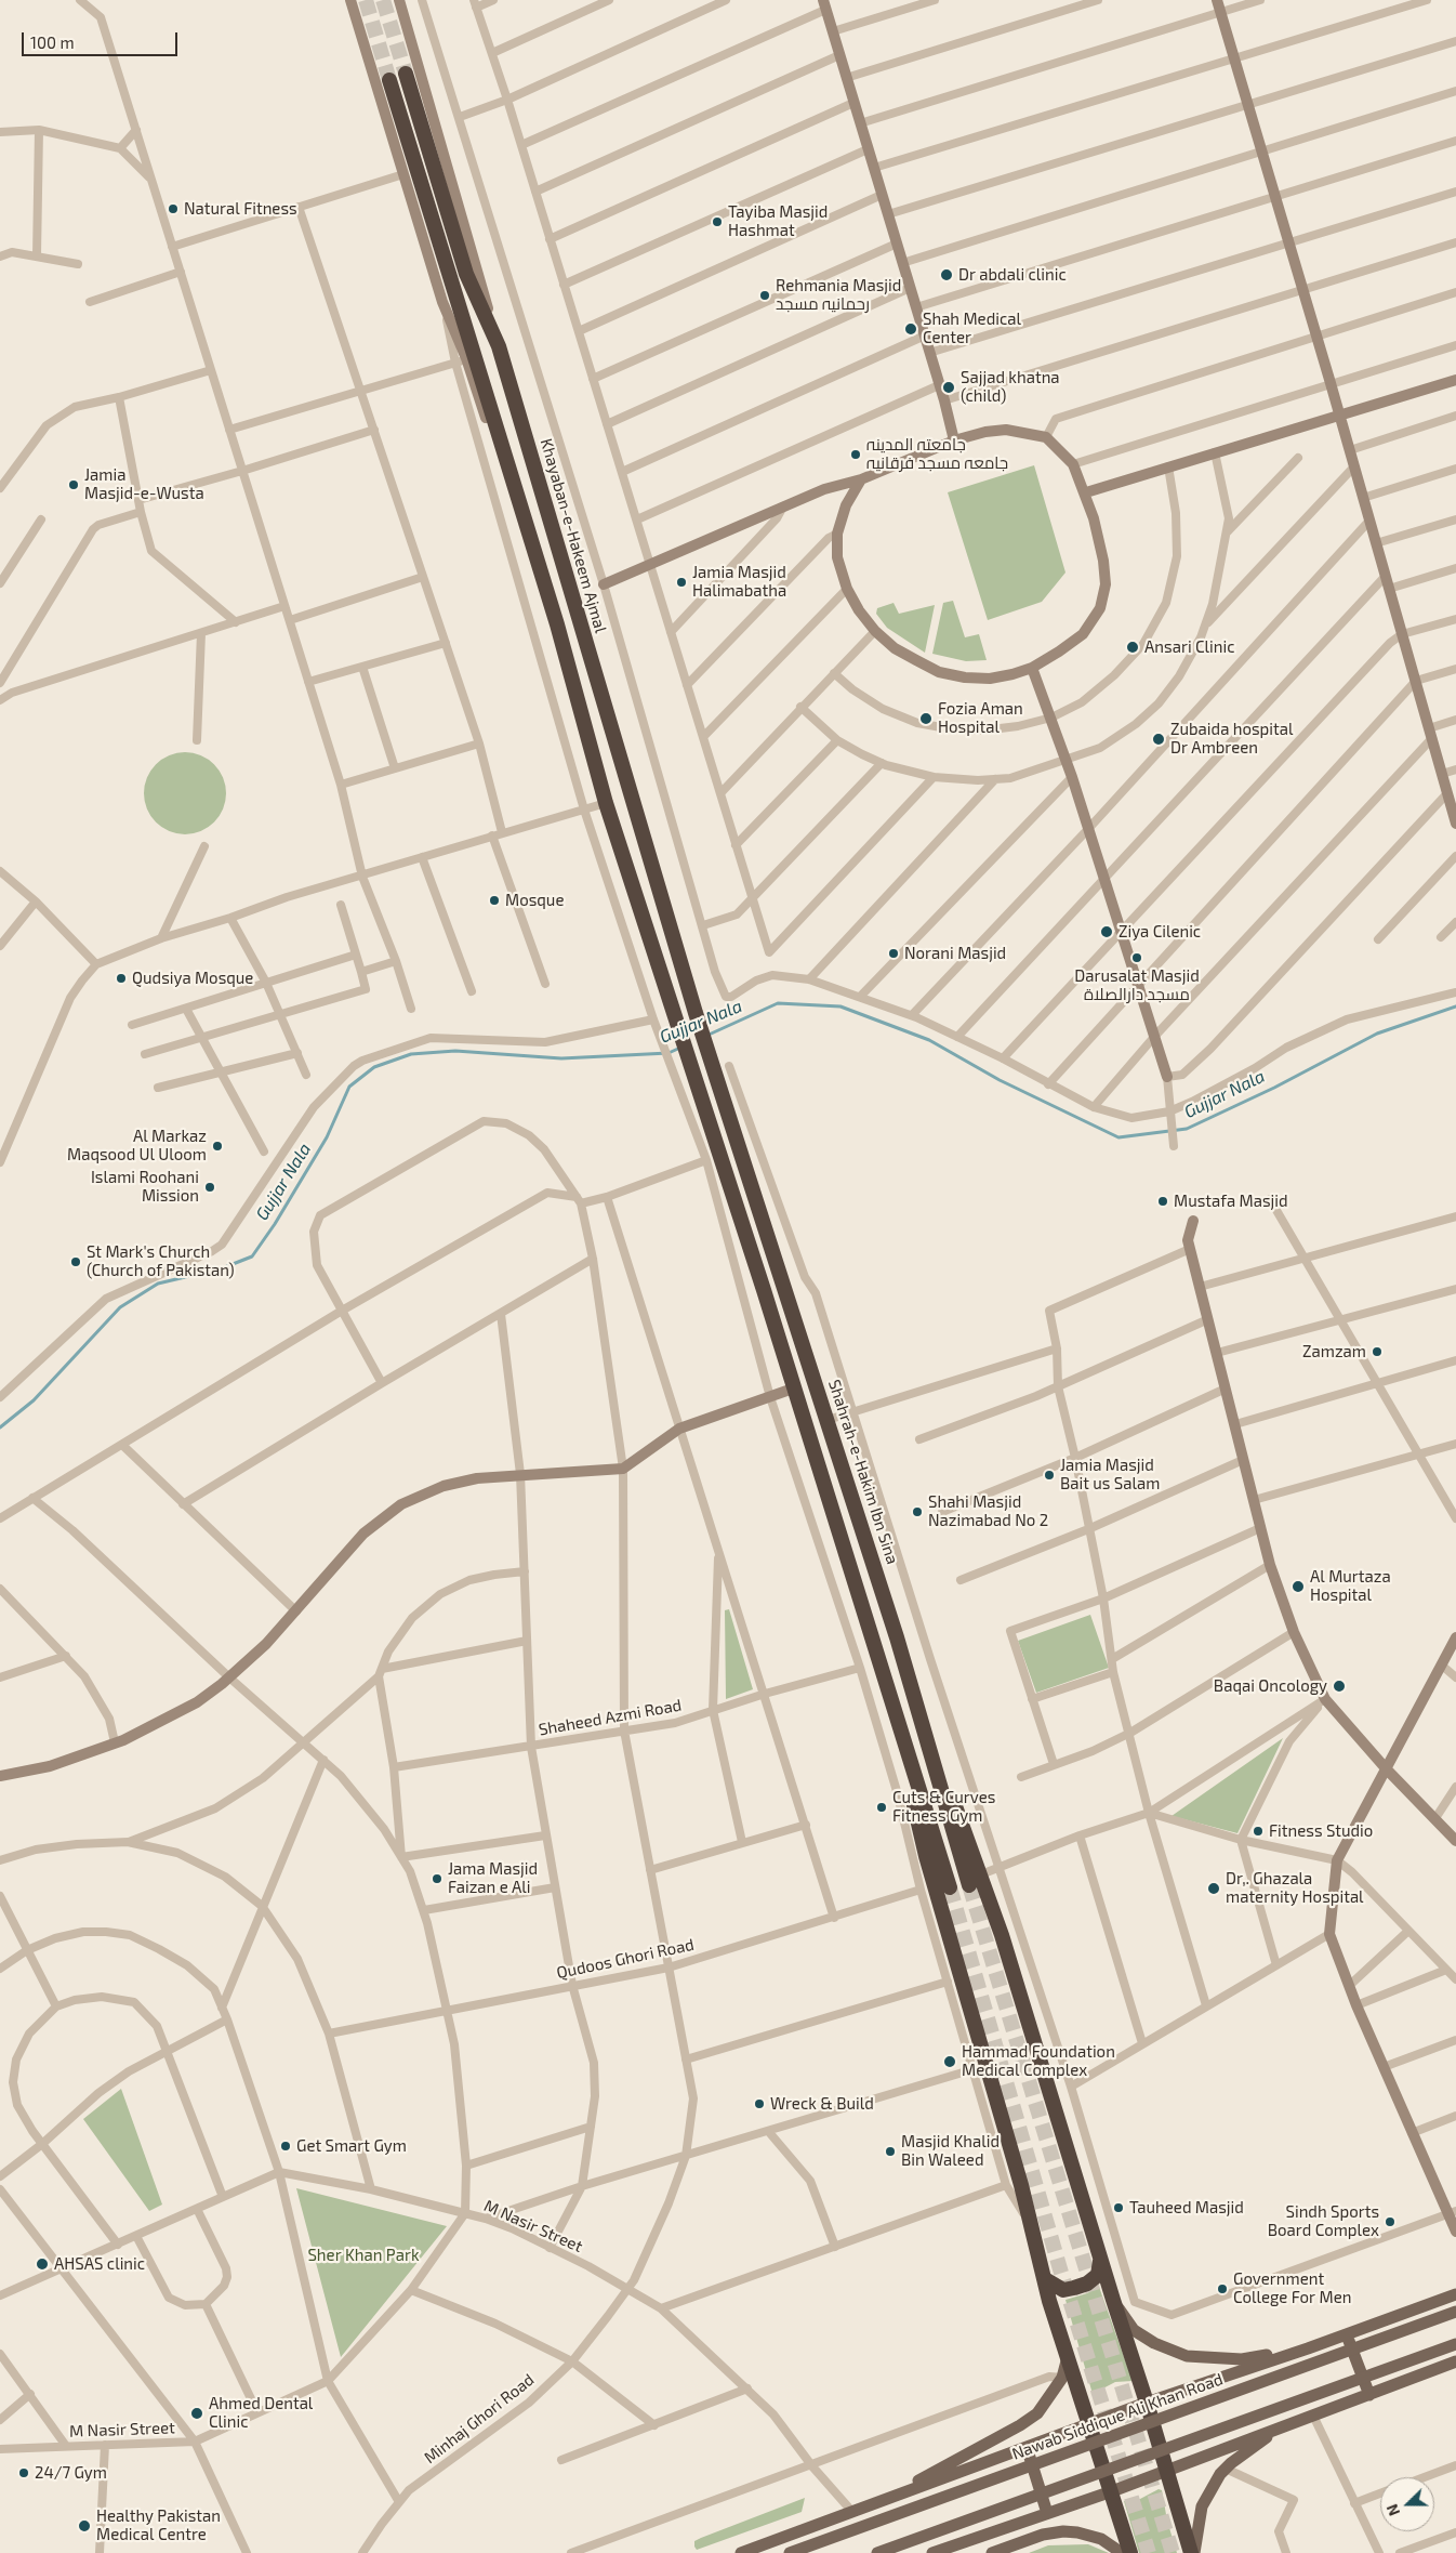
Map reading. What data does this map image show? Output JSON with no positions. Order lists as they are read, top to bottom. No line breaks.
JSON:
{"streets":{"highway":["Khayaban-e-Hakeem Ajmal","Shahrah-e-Hakim Ibn Sina"],"main road":["Nawab Siddique Ali Khan Road"],"street":["Shaheed Azmi Road","Qudoos Ghori Road","M Nasir Street","Minhaj Ghori Road"]},"crossings":[["Khayaban-e-Hakeem Ajmal","Shahrah-e-Hakim Ibn Sina"],["Shaheed Azmi Road","Minhaj Ghori Road"],["Qudoos Ghori Road","Minhaj Ghori Road"],["M Nasir Street","Minhaj Ghori Road"]],"water":["Gujjar Nala"],"parks":["Sher Khan Park"],"places":["Natural Fitness","Tayiba Masjid Hashmat","Dr abdali clinic","Rehmania Masjid رحمانیہ مسجد","Shah Medical Center","Sajjad khatna (child)","جامعتہ المدینہ جامعہ مسجد فرقانیہ","Jamia Masjid-e-Wusta","Jamia Masjid Halimabatha","Ansari Clinic","Fozia Aman Hospital","Zubaida hospital Dr Ambreen","Mosque","Ziya Cilenic","Norani Masjid","Darusalat Masjid مسجد دارالصلاة","Qudsiya Mosque","Al Markaz Maqsood Ul Uloom","Islami Roohani Mission","Mustafa Masjid","St Mark's Church (Church of Pakistan)","Zamzam","Jamia Masjid Bait us Salam","Shahi Masjid Nazimabad No 2","Al Murtaza Hospital","Baqai Oncology","Cuts & Curves Fitness Gym","Fitness Studio","Jama Masjid Faizan e Ali","Dr,. Ghazala maternity Hospital","Hammad Foundation Medical Complex","Wreck & Build","Get Smart Gym","Masjid Khalid Bin Waleed","Tauheed Masjid","Sindh Sports Board Complex","AHSAS clinic","Government College For Men","Ahmed Dental Clinic","24/7 Gym","Healthy Pakistan Medical Centre"],"scale_bar":"100 m","north":"left"}
